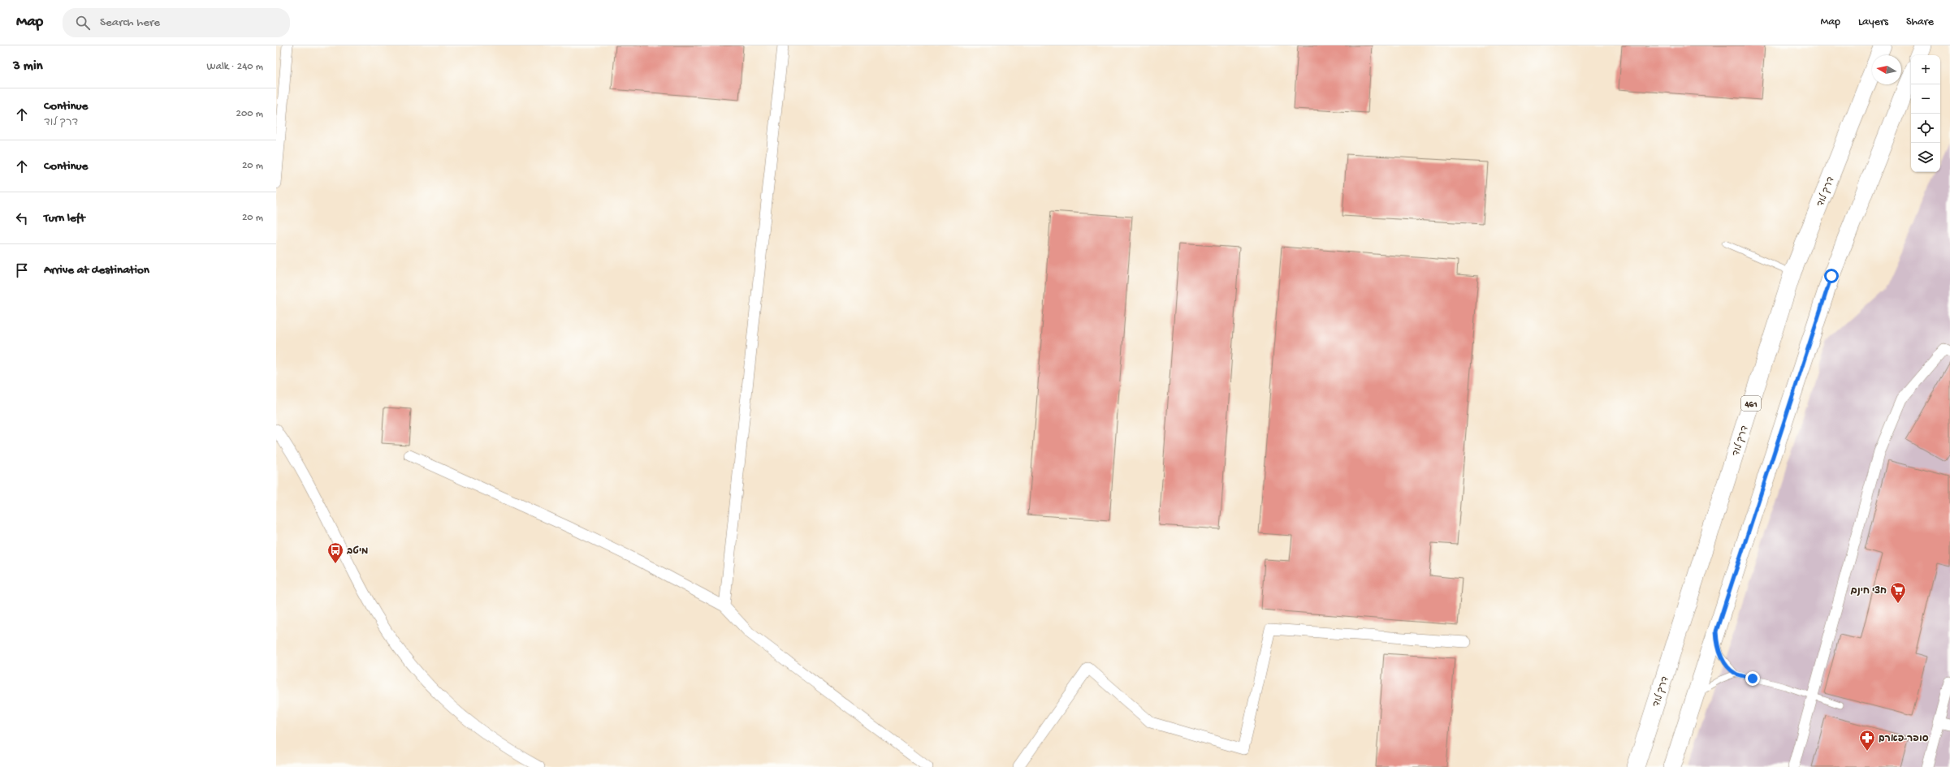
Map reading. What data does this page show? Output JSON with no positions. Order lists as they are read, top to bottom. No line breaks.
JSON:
{"streets":{"main road":["דרך לוד","461"]},"places":{"bus stop":["מיטב"],"supermarket":["חצי חינם"],"pharmacy":["סופר-פארם"]},"north":"left","page":{"header":"Map","search":"Search here","nav":["Map","Layers","Share"],"heading":["3 min","Walk · 240 m"],"map_buttons":["+","−"],"list":[["Continue","דרך לוד","200 m"],["Continue","20 m"],["Turn left","20 m"],"Arrive at destination"]}}
